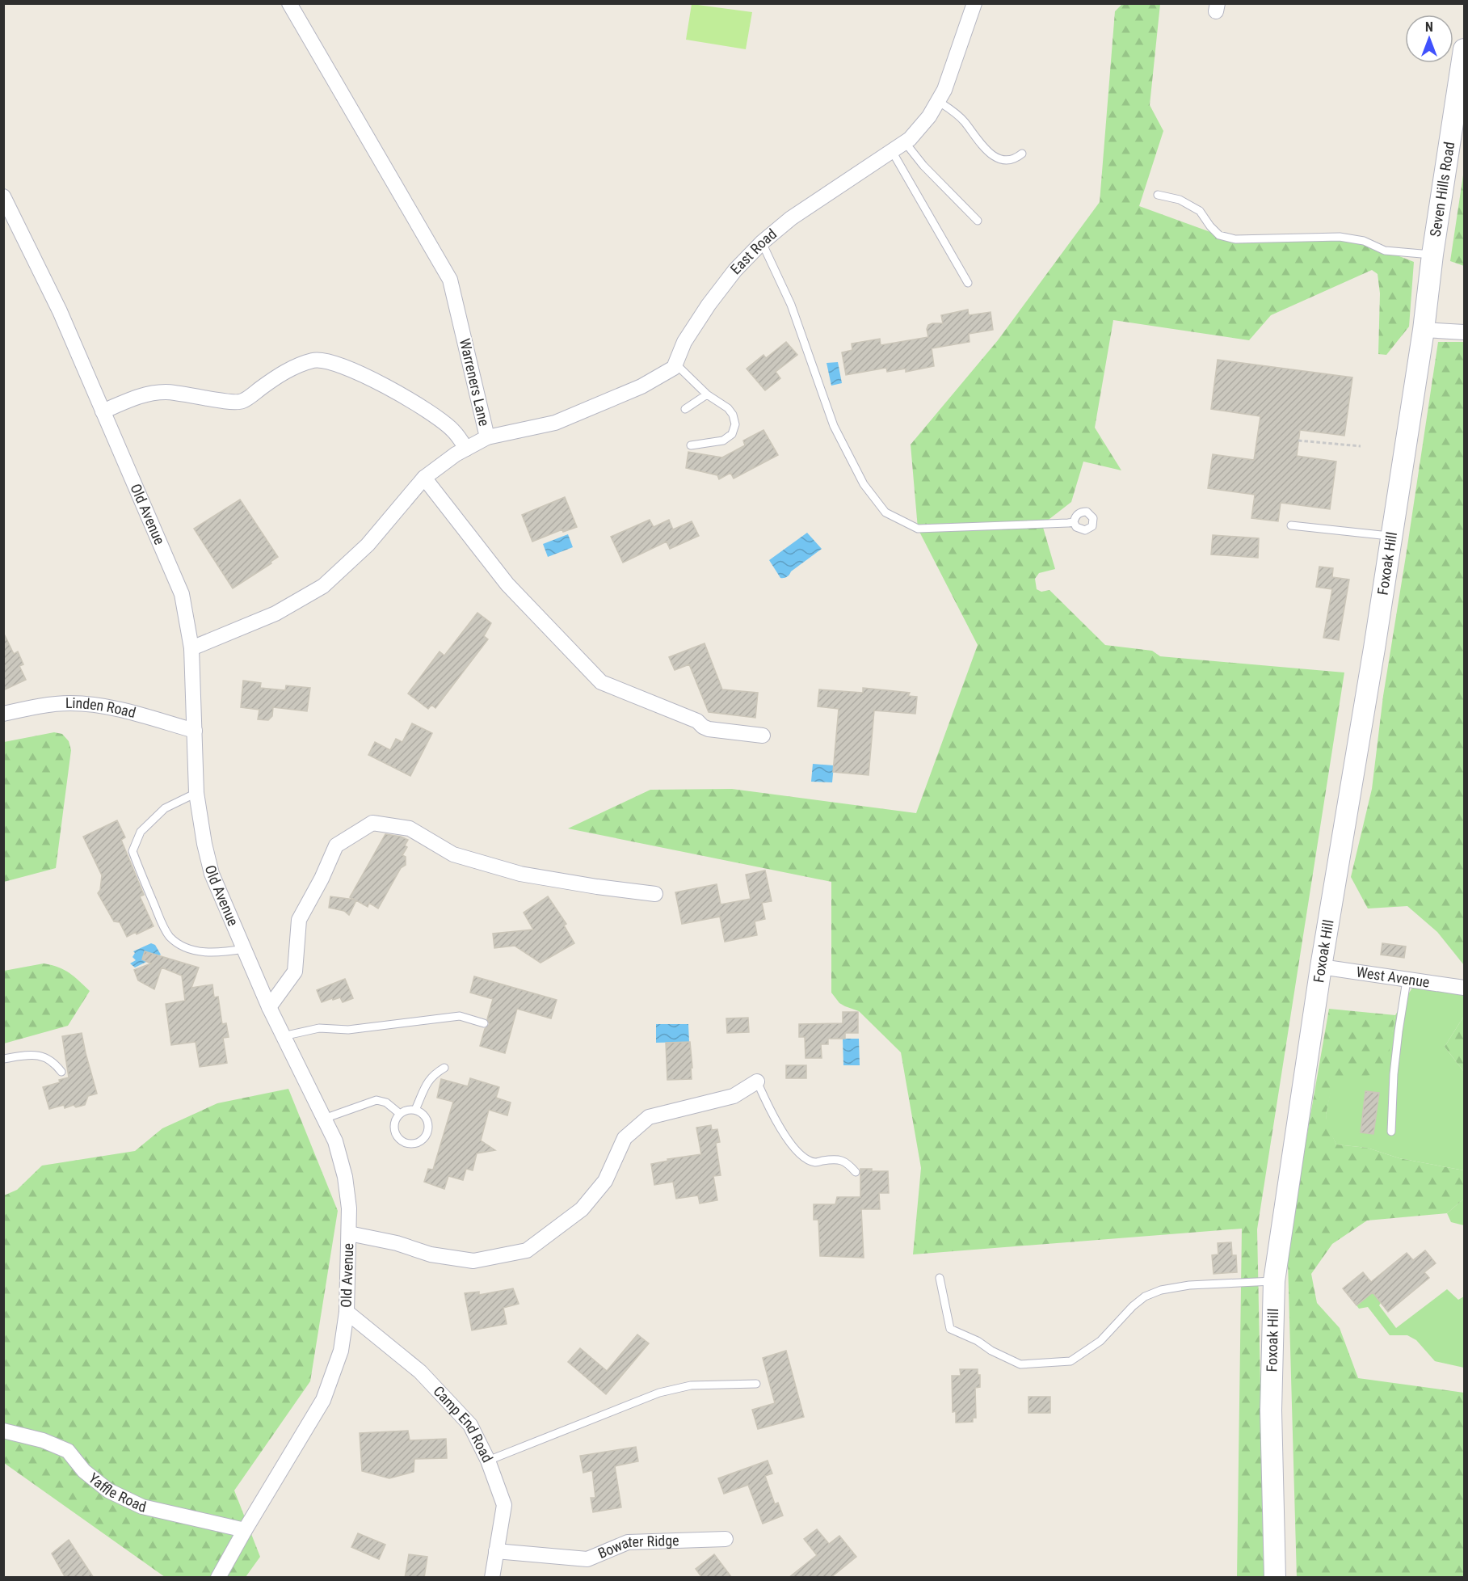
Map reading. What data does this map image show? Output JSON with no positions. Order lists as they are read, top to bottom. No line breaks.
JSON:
{"streets":{"main road":["Seven Hills Road","Foxoak Hill"],"street":["East Road","Warreners Lane","Old Avenue","Linden Road","West Avenue","Camp End Road","Yaffle Road","Bowater Ridge"]},"crossings":[["Seven Hills Road","Foxoak Hill"],["Warreners Lane","Old Avenue"],["Old Avenue","Linden Road"],["Old Avenue","Camp End Road"],["Old Avenue","Yaffle Road"],["Foxoak Hill","West Avenue"],["Camp End Road","Bowater Ridge"]],"north":"top"}
